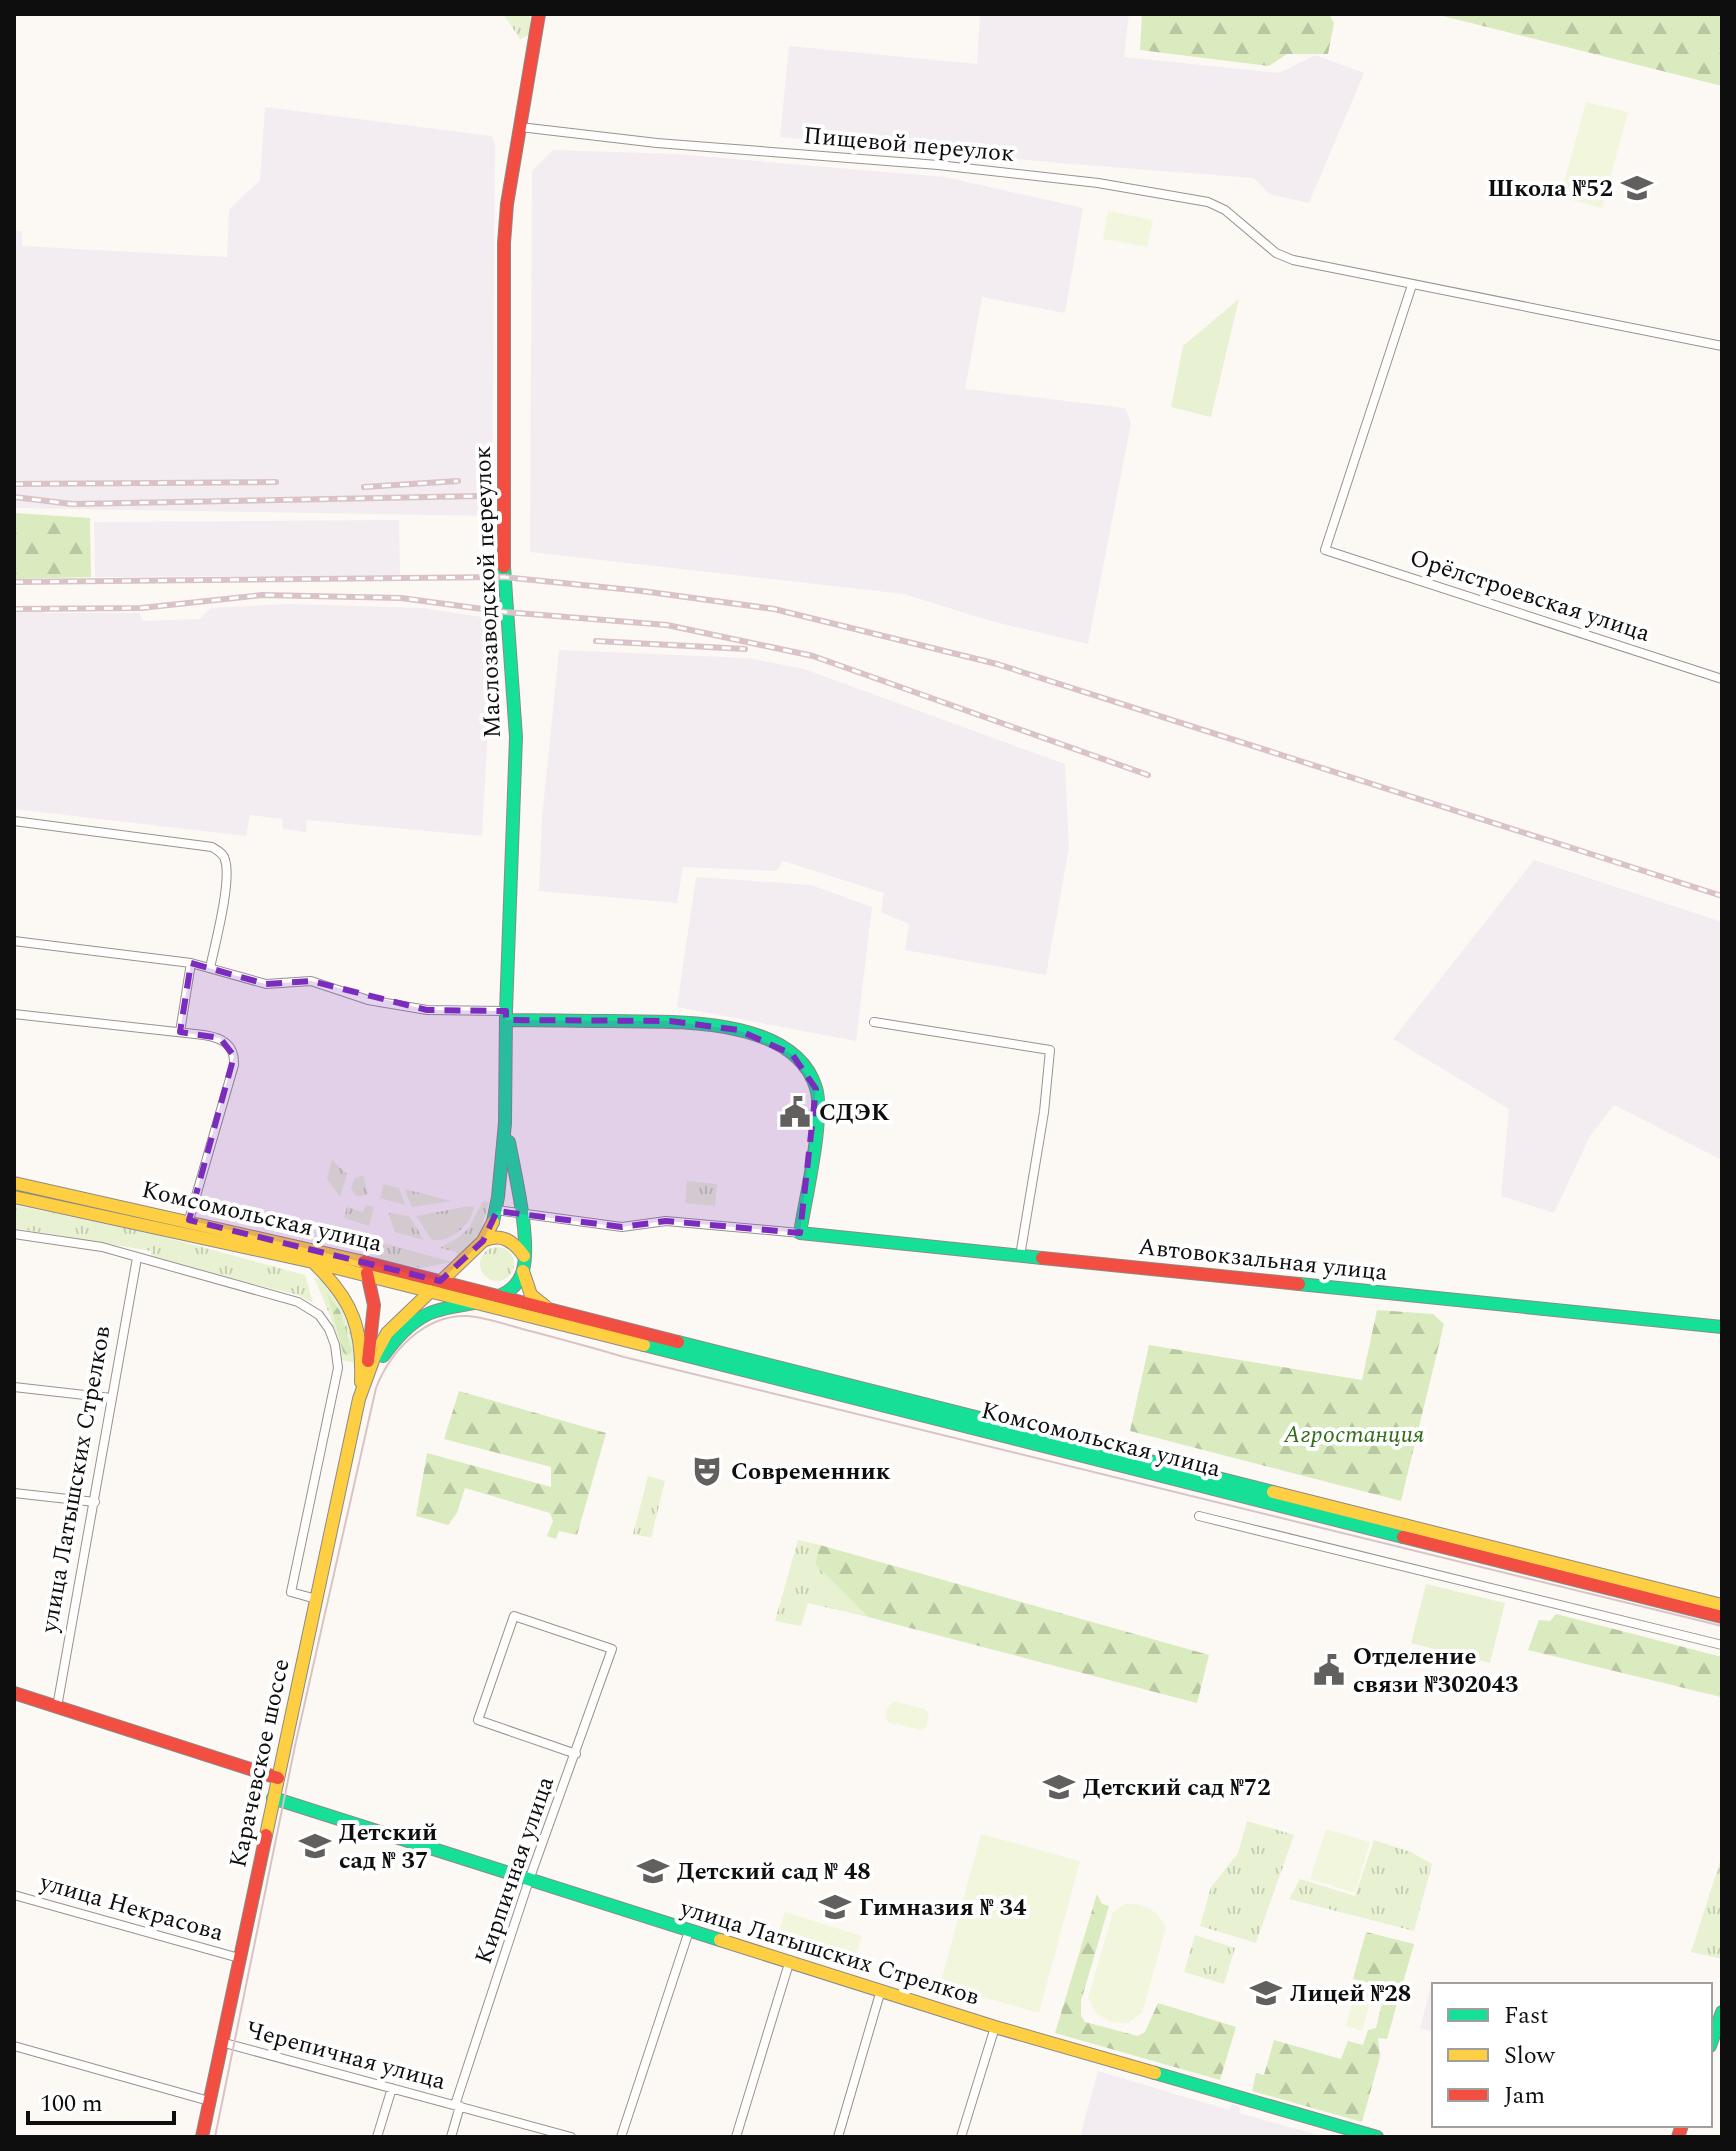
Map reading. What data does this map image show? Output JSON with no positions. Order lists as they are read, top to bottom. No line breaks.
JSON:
{"streets":{"main road":["Маслозаводской переулок","Комсомольская улица","Автовокзальная улица","улица Латышских Стрелков","Карачевское шоссе"],"street":["Пищевой переулок","Орёлстроевская улица","Кирпичная улица","улица Некрасова","Черепичная улица"]},"crossings":[["Пищевой переулок","Маслозаводской переулок"],["Пищевой переулок","Орёлстроевская улица"],["Маслозаводской переулок","Комсомольская улица"],["Маслозаводской переулок","Автовокзальная улица"],["улица Латышских Стрелков","Карачевское шоссе"],["улица Латышских Стрелков","Кирпичная улица"],["Карачевское шоссе","улица Некрасова"],["Карачевское шоссе","Черепичная улица"],["Кирпичная улица","Черепичная улица"]],"parks":["Агростанция"],"places":{"school or university":["Школа №52","Детский сад №72","Детский сад № 37","Детский сад № 48","Гимназия № 34","Лицей №28"],"public building":["СДЭК","Отделение связи №302043"],"theatre":["Современник"]},"legend":["Fast","Slow","Jam"],"scale_bar":"100 m"}
